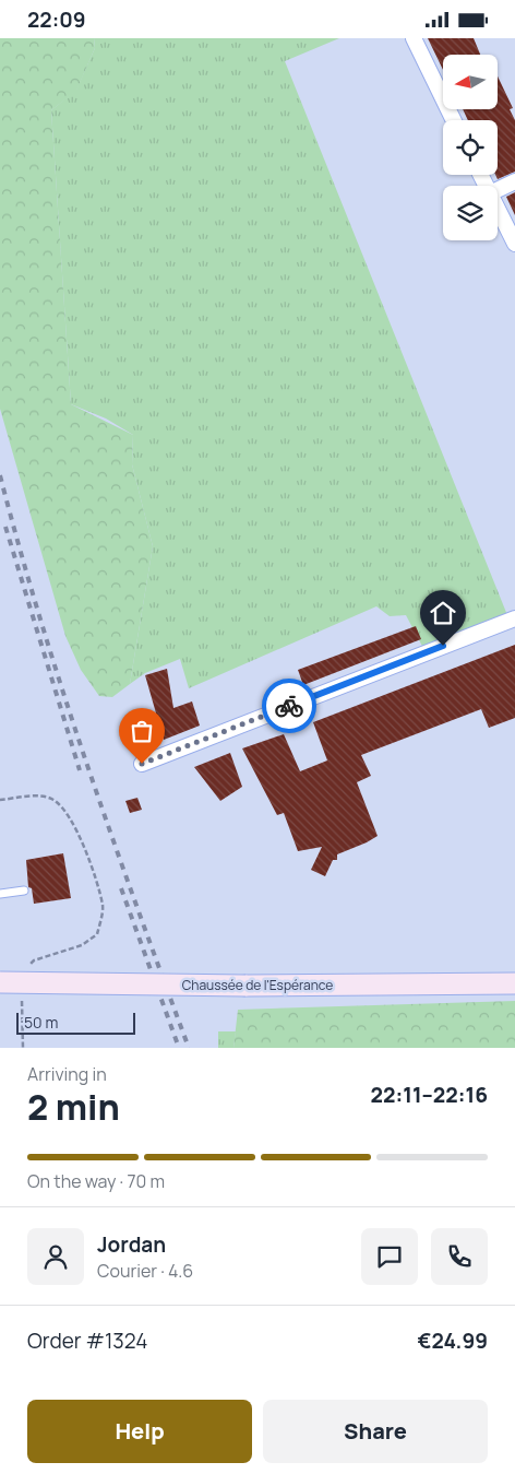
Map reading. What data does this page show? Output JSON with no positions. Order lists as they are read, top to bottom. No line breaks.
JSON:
{"streets":{"main road":["Chaussée de l'Espérance"]},"scale_bar":"50 m","north":"left","page":{"status":"22:09","scale":"50 m","heading":["2 min","Arriving in","22:11–22:16"],"panel":["Jordan","Courier · 4.6","Order #1324","€24.99"],"bar":"On the way · 70 m","buttons":["Help","Share"]}}
